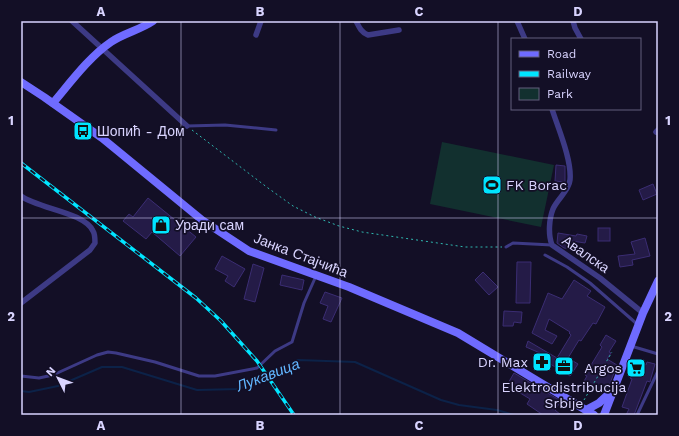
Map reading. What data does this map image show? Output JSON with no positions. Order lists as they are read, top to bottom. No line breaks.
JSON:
{"streets":{"street":["Авалска","Јанка Стајчића"]},"water":["Лукавица"],"places":{"bus stop":["Шопић - Дом"],"sports":["FK Borac"],"shop":["Уради сам"],"pharmacy":["Dr. Max"],"office":["Elektrodistribucija Srbije"],"supermarket":["Argos"]},"legend":["Road","Railway","Park"],"north":"top left","grid":{"columns":["A","B","C","D"],"rows":["1","2"]}}
